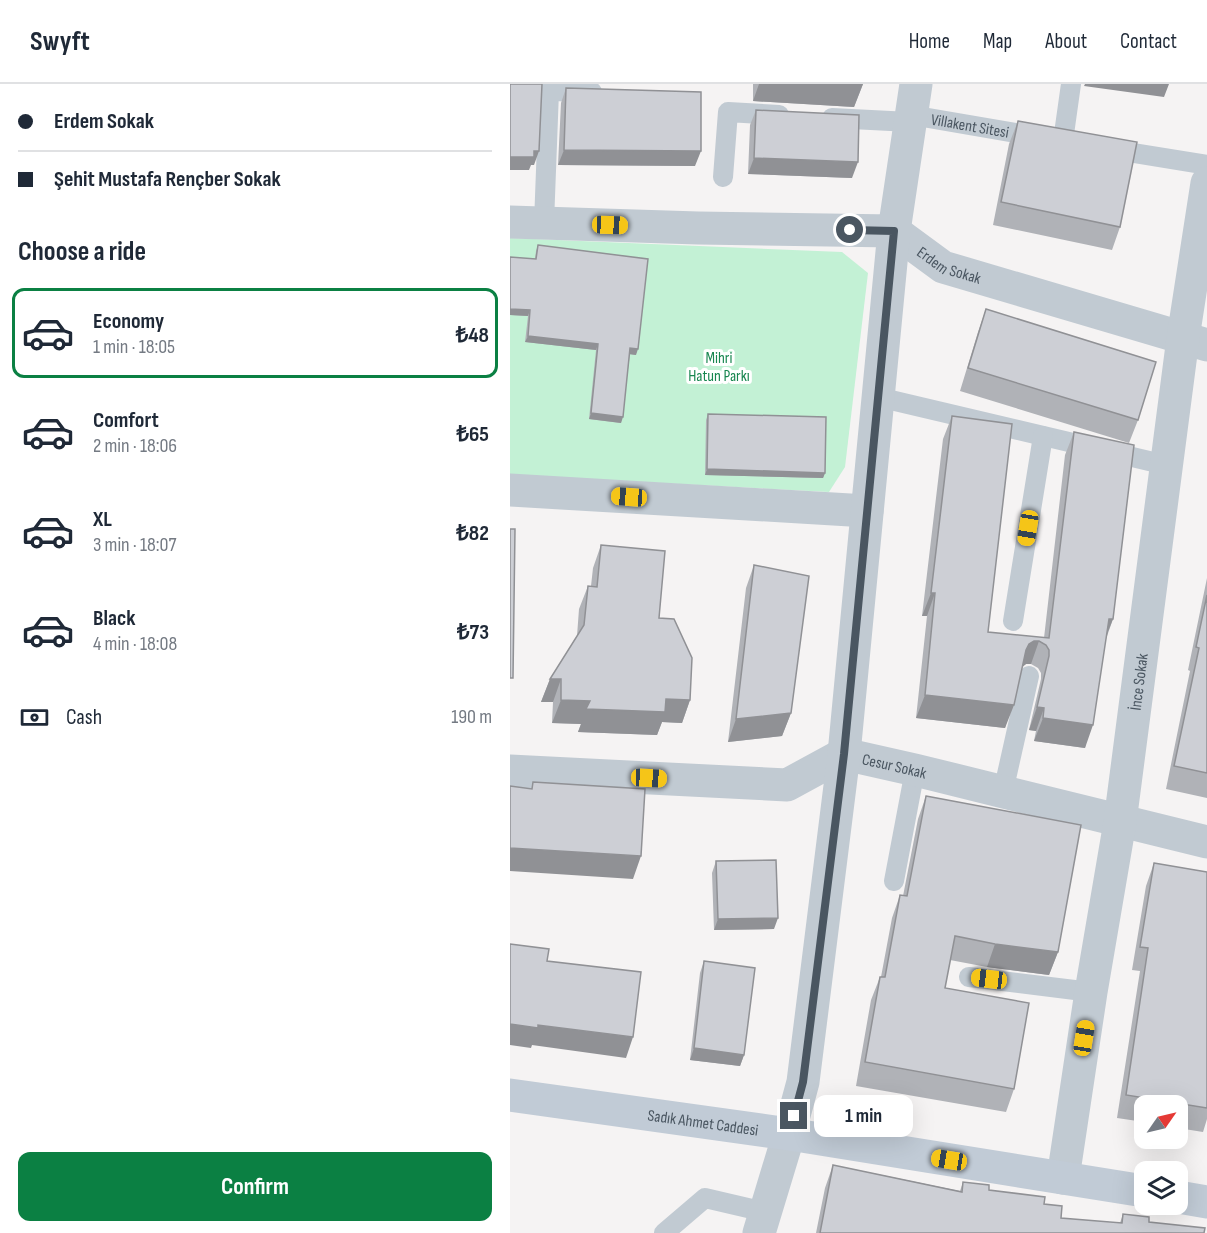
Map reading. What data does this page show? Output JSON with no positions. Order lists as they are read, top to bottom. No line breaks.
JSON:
{"streets":{"main road":["Sadık Ahmet Caddesi"],"street":["Erdem Sokak","İnce Sokak","Cesur Sokak"],"lane":["Villakent Sitesi"]},"crossings":[["Erdem Sokak","İnce Sokak"],["İnce Sokak","Cesur Sokak"],["İnce Sokak","Sadık Ahmet Caddesi"]],"parks":["Mihri Hatun Parkı"],"north":"top right","page":{"header":"Swyft","nav":["Home","Map","About","Contact"],"banner":["Erdem Sokak","Şehit Mustafa Rençber Sokak"],"heading":"Choose a ride","list":[{"name":"Economy","note":"1 min · 18:05","value":"₺48"},{"name":"Comfort","note":"2 min · 18:06","value":"₺65"},{"name":"XL","note":"3 min · 18:07","value":"₺82"},{"name":"Black","note":"4 min · 18:08","value":"₺73"}],"pay":["Cash","190 m"],"bubble":"1 min","buttons":"Confirm"}}
